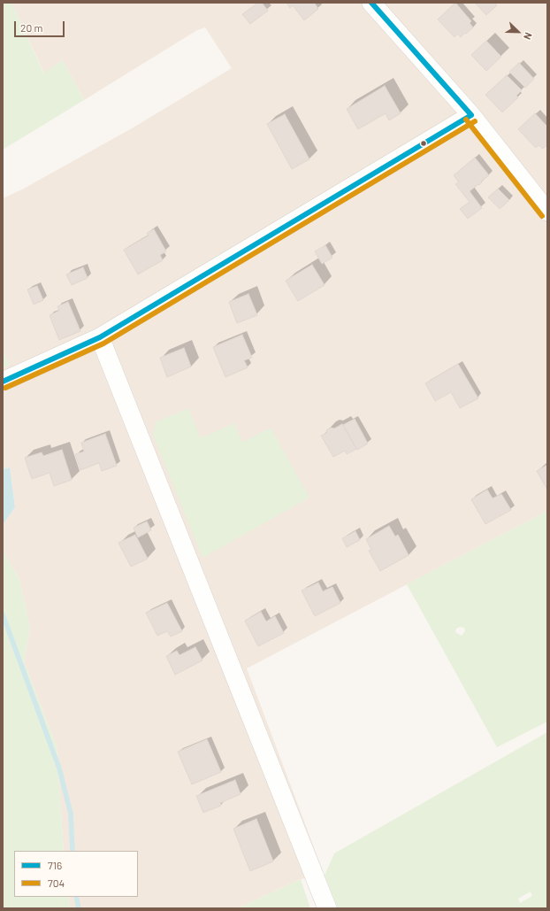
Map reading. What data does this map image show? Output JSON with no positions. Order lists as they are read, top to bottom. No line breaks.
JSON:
{"lines":["transit line 716","transit line 704"],"legend":["716","704"],"scale_bar":"20 m","north":"bottom right"}
